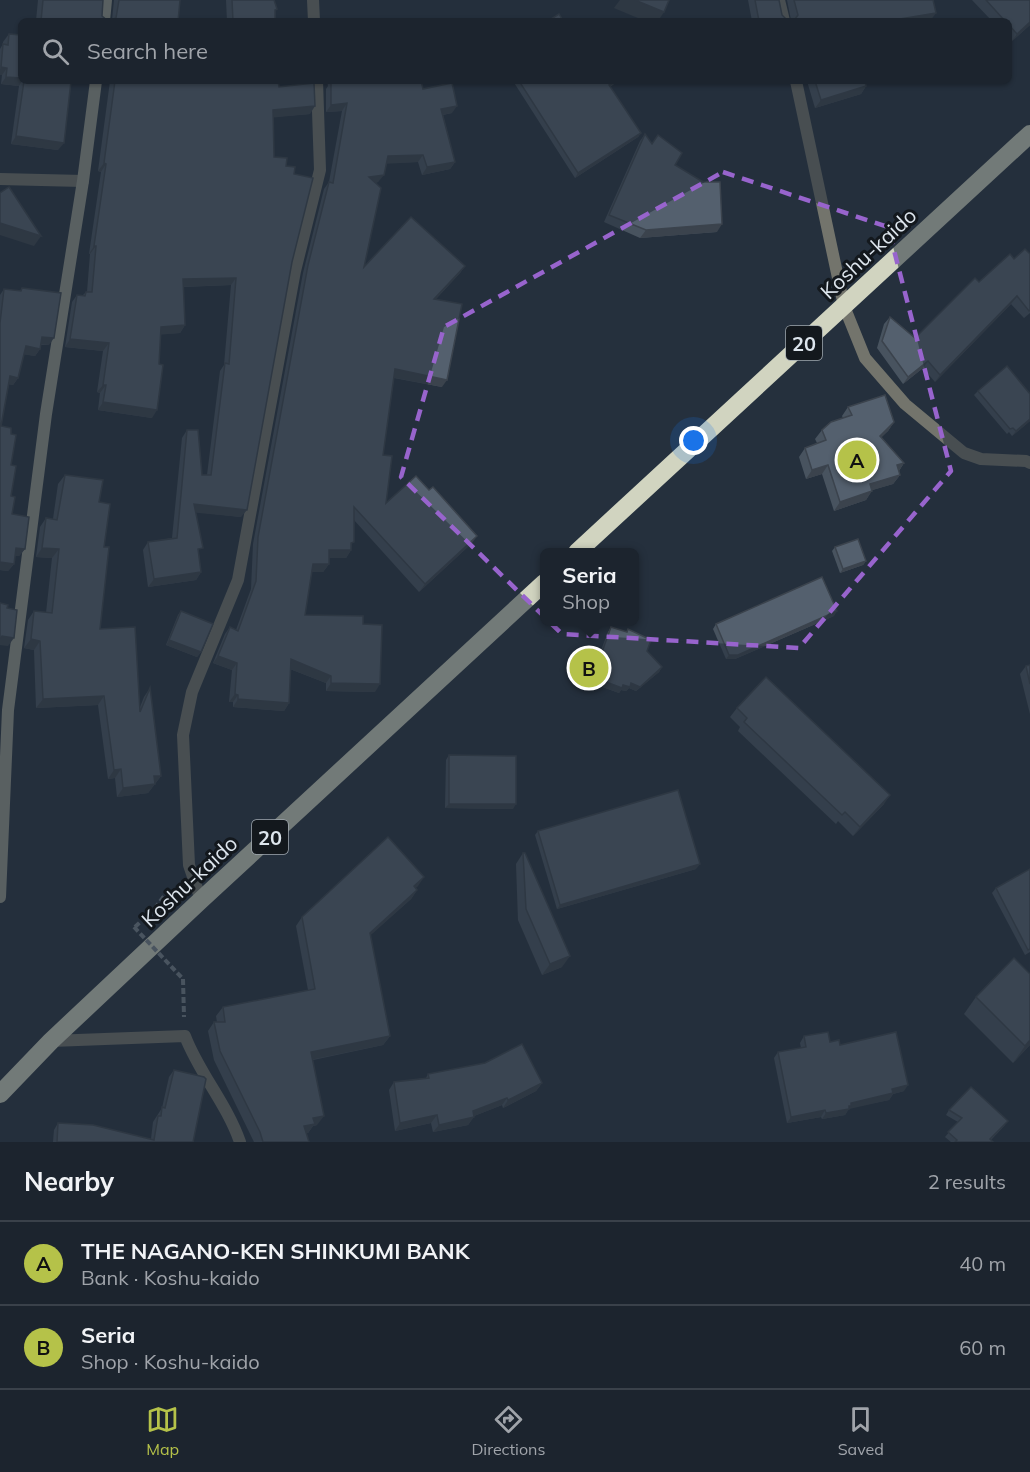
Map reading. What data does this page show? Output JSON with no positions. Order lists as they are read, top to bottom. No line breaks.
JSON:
{"streets":{"highway":["Koshu-kaido","20"]},"page":{"search":"Search here","pins":["A","B"],"popup":["Seria","Shop"],"heading":["Nearby","2 results"],"list":[{"mark":"A","name":"THE NAGANO-KEN SHINKUMI BANK","note":"Bank · Koshu-kaido","value":"40 m"},{"mark":"B","name":"Seria","note":"Shop · Koshu-kaido","value":"60 m"}],"nav":["Map","Directions","Saved"]}}
